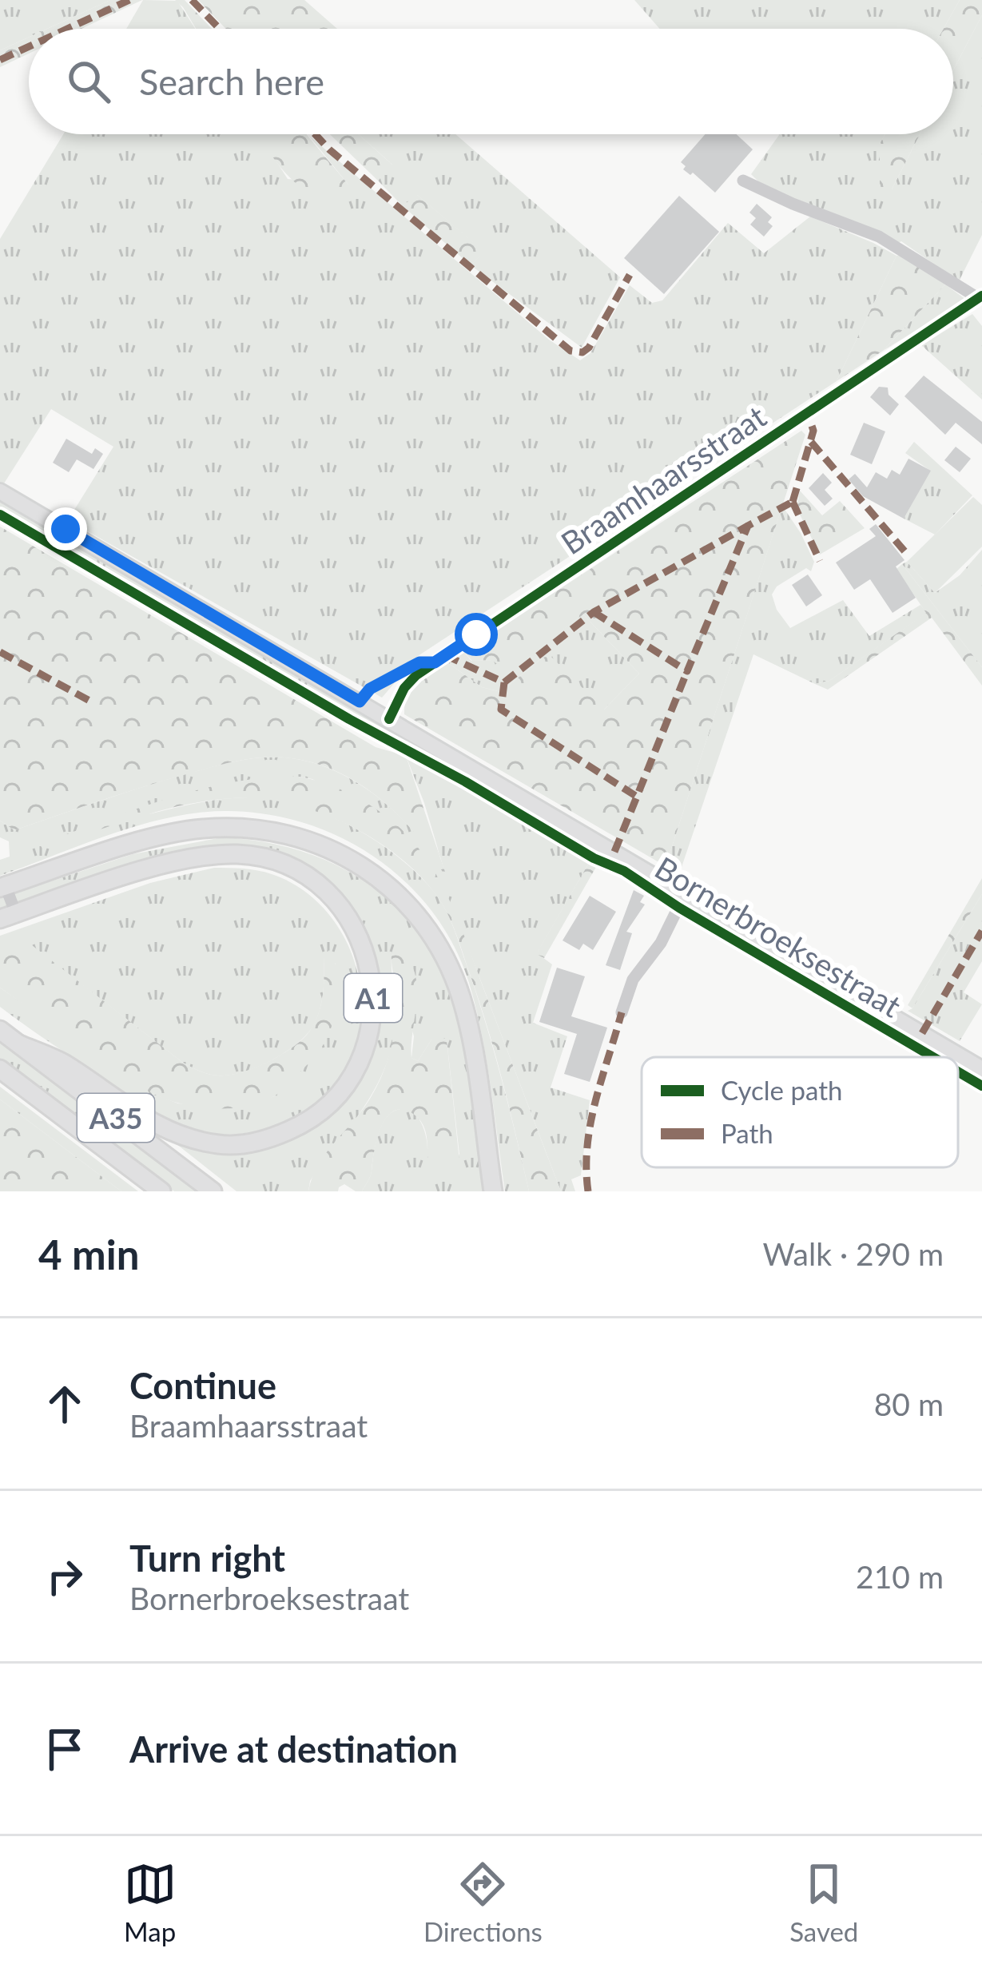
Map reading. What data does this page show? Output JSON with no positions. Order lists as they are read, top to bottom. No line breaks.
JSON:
{"streets":{"highway":["A1","A35"],"main road":["Bornerbroeksestraat"],"street":["Braamhaarsstraat"]},"crossings":[["Braamhaarsstraat","Bornerbroeksestraat"],["A1","A35"]],"legend":["Cycle path","Path"],"page":{"search":"Search here","heading":["4 min","Walk · 290 m"],"list":[["Continue","Braamhaarsstraat","80 m"],["Turn right","Bornerbroeksestraat","210 m"],"Arrive at destination"],"nav":["Map","Directions","Saved"]}}
